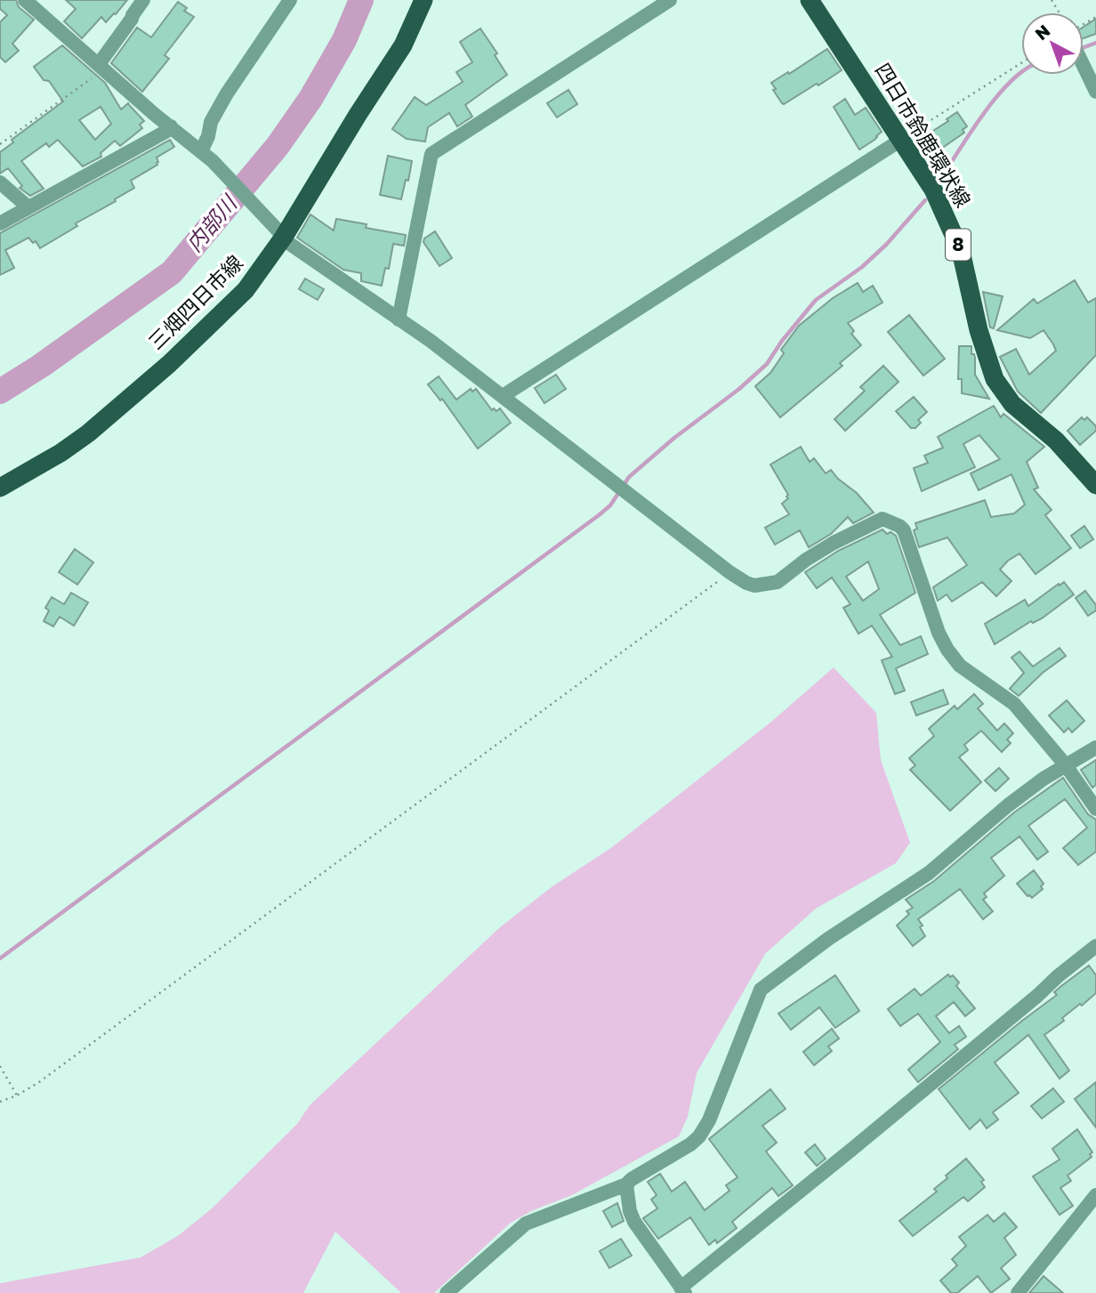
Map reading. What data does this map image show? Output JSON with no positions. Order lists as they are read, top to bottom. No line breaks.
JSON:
{"streets":{"main road":["四日市鈴鹿環状線","8","三畑四日市線"]},"water":["内部川"],"north":"top left"}
